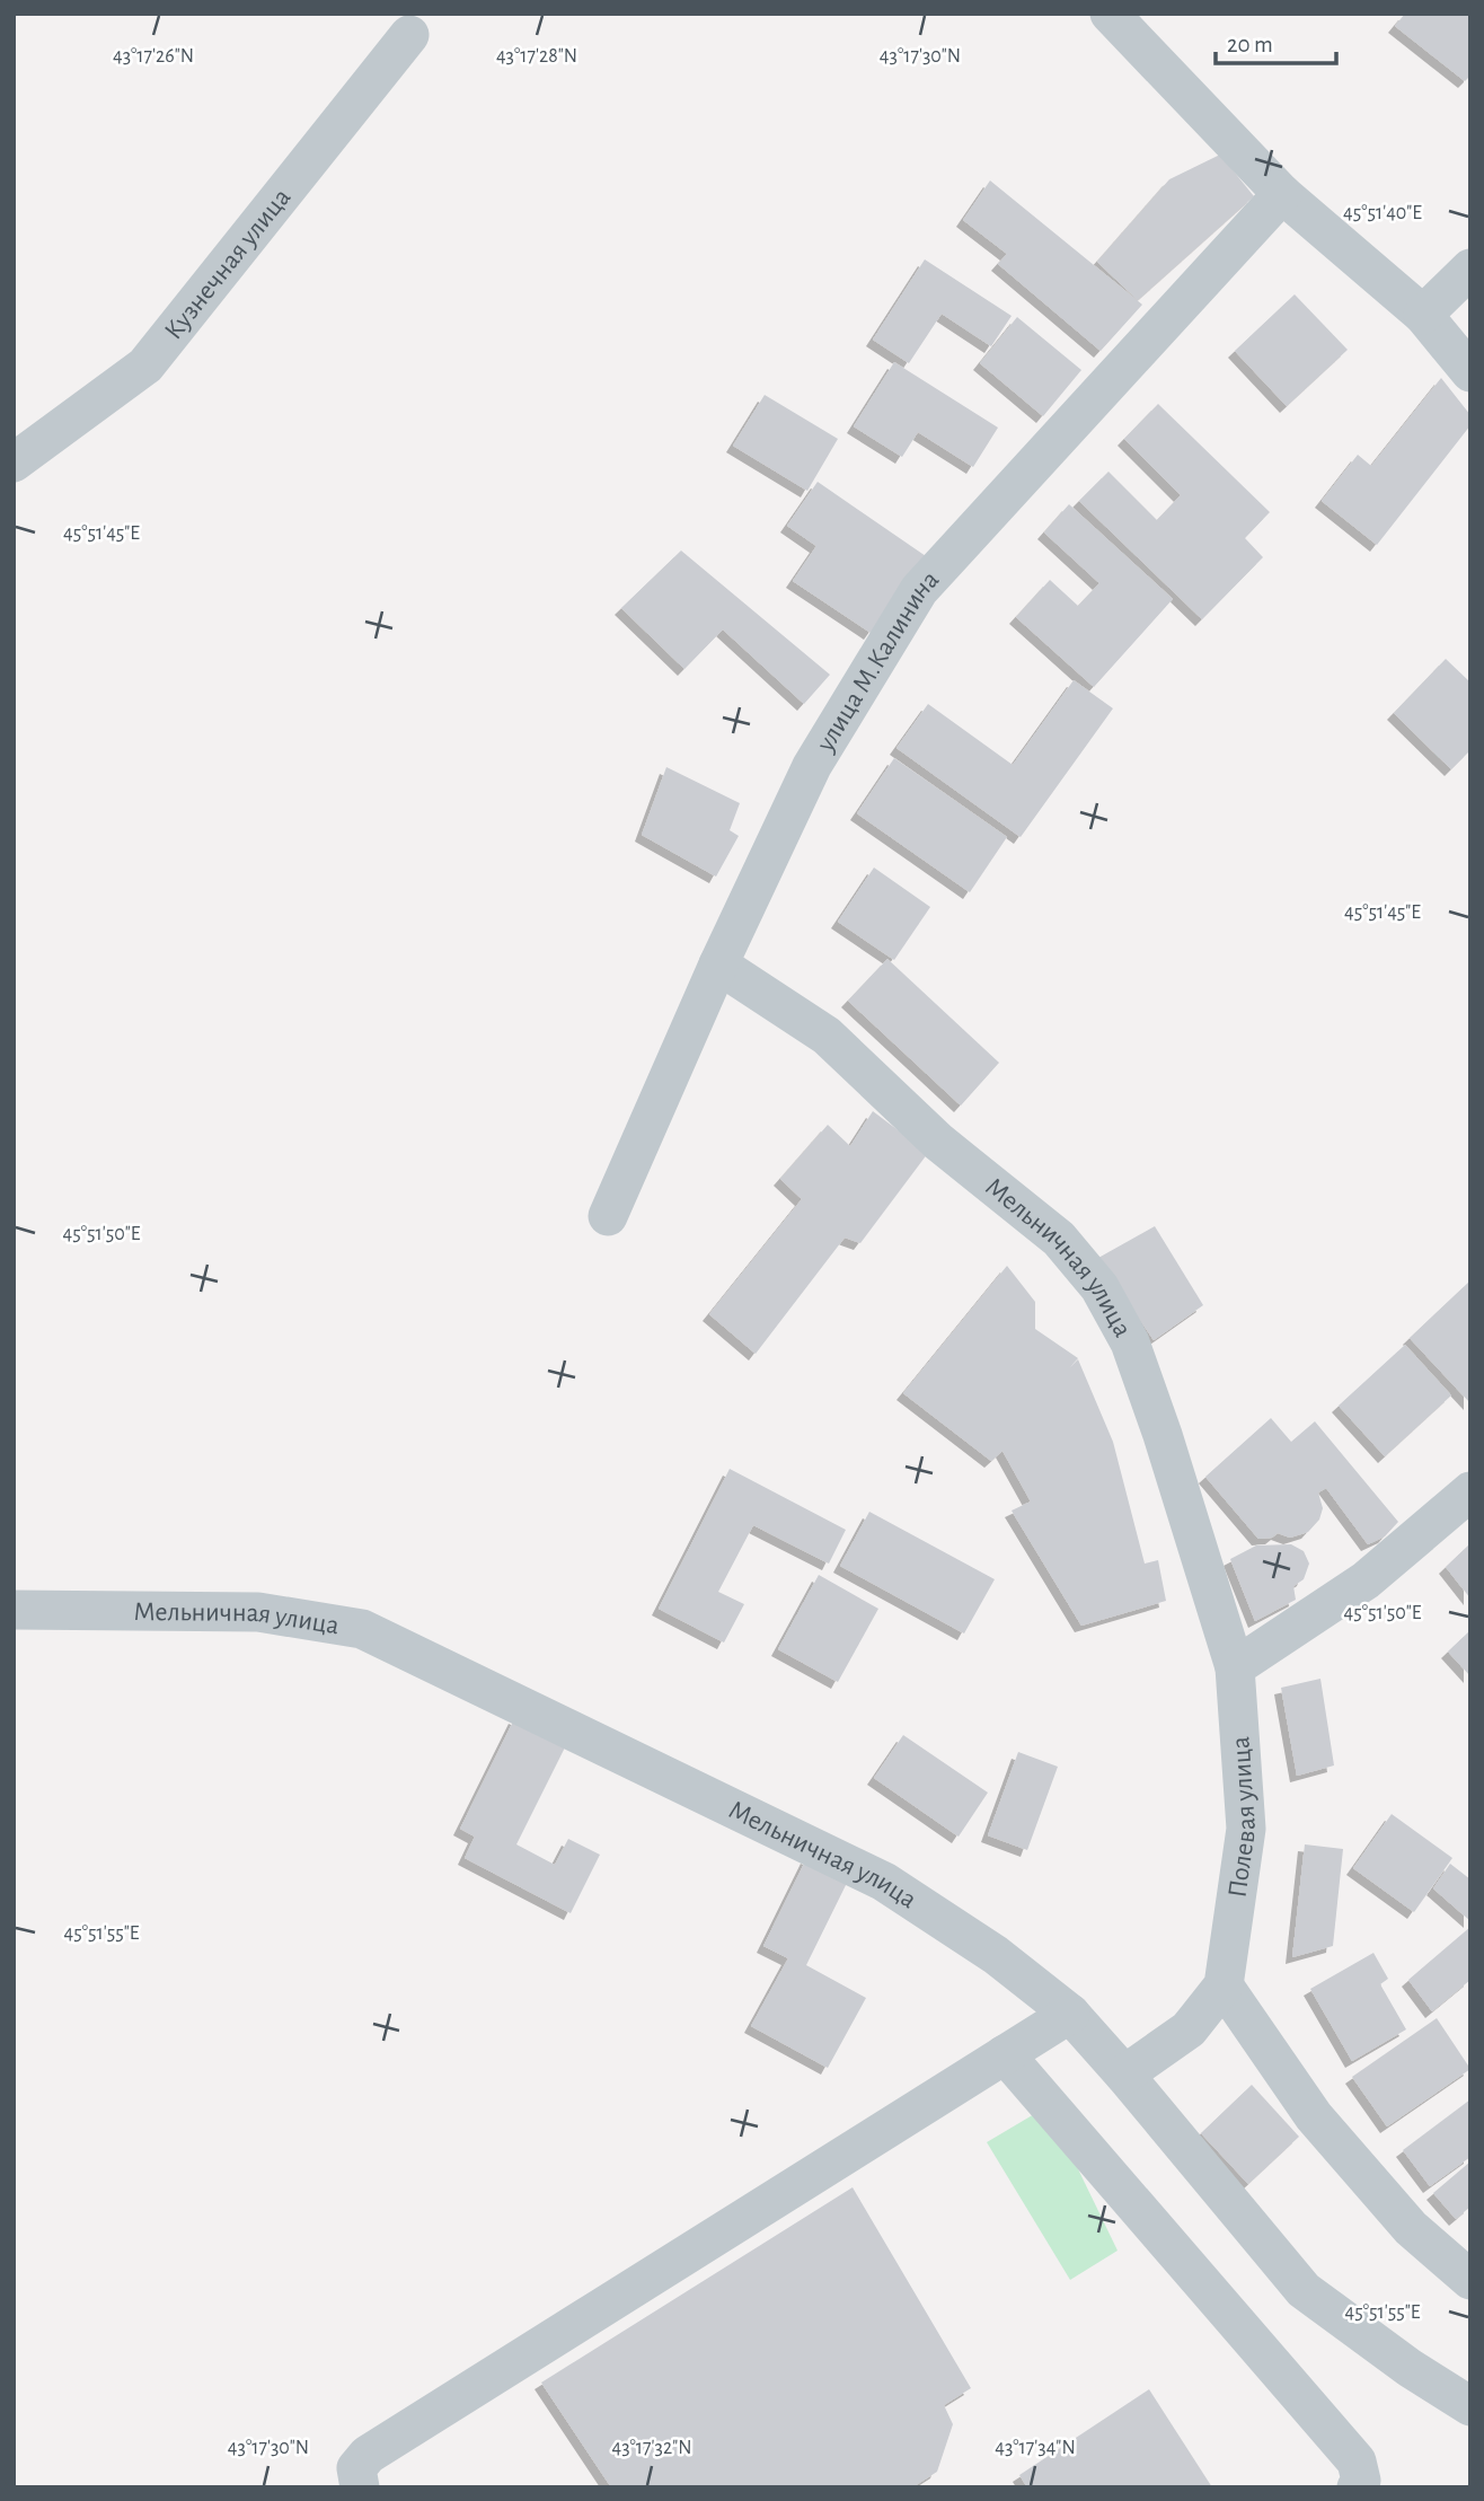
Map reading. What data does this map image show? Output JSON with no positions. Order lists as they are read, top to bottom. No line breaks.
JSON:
{"streets":{"street":["Кузнечная улица","улица М.Калинина","Мельничная улица","Полевая улица"]},"crossings":[["улица М.Калинина","Мельничная улица"],["Мельничная улица","Полевая улица"]],"scale_bar":"20 m","coordinates":["43°17'26\"N","43°17'28\"N","43°17'30\"N","45°51'40\"E","45°51'45\"E","45°51'50\"E","45°51'55\"E","43°17'32\"N","43°17'34\"N"]}
